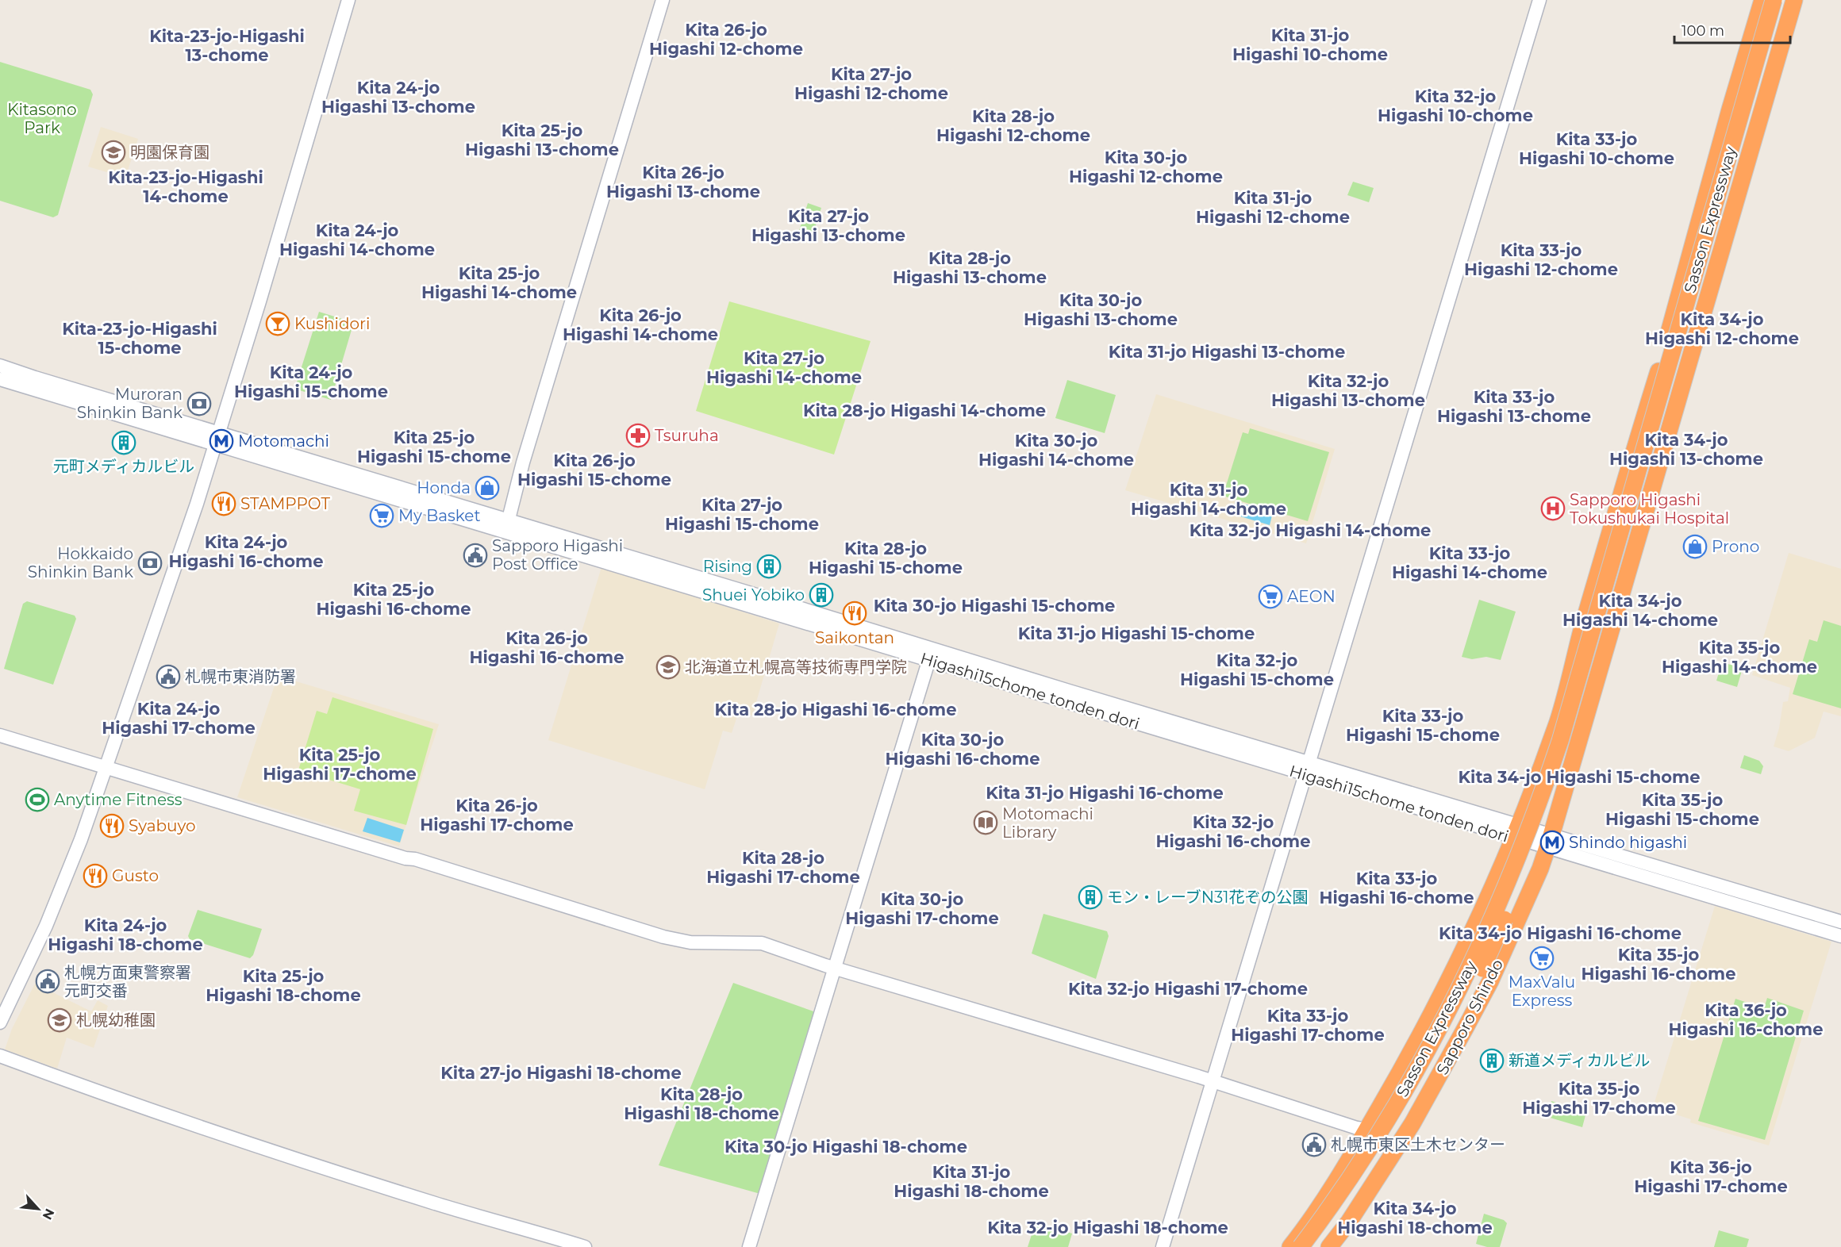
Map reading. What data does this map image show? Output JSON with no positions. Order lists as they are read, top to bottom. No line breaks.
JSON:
{"streets":{"highway":["Sasson Expressway","Sapporo Shindo"],"street":["Higashi15chome tonden dori"]},"crossings":[["Higashi15chome tonden dori","Sapporo Shindo"]],"districts":["Kita 26-jo Higashi 12-chome","Kita 31-jo Higashi 10-chome","Kita-23-jo-Higashi 13-chome","Kita 27-jo Higashi 12-chome","Kita 24-jo Higashi 13-chome","Kita 32-jo Higashi 10-chome","Kita 28-jo Higashi 12-chome","Kita 25-jo Higashi 13-chome","Kita 33-jo Higashi 10-chome","Kita 30-jo Higashi 12-chome","Kita 26-jo Higashi 13-chome","Kita-23-jo-Higashi 14-chome","Kita 31-jo Higashi 12-chome","Kita 27-jo Higashi 13-chome","Kita 24-jo Higashi 14-chome","Kita 33-jo Higashi 12-chome","Kita 28-jo Higashi 13-chome","Kita 25-jo Higashi 14-chome","Kita 30-jo Higashi 13-chome","Kita 26-jo Higashi 14-chome","Kita 34-jo Higashi 12-chome","Kita-23-jo-Higashi 15-chome","Kita 31-jo Higashi 13-chome","Kita 27-jo Higashi 14-chome","Kita 24-jo Higashi 15-chome","Kita 32-jo Higashi 13-chome","Kita 33-jo Higashi 13-chome","Kita 28-jo Higashi 14-chome","Kita 25-jo Higashi 15-chome","Kita 34-jo Higashi 13-chome","Kita 30-jo Higashi 14-chome","Kita 26-jo Higashi 15-chome","Kita 31-jo Higashi 14-chome","Kita 27-jo Higashi 15-chome","Kita 32-jo Higashi 14-chome","Kita 24-jo Higashi 16-chome","Kita 28-jo Higashi 15-chome","Kita 33-jo Higashi 14-chome","Kita 25-jo Higashi 16-chome","Kita 34-jo Higashi 14-chome","Kita 30-jo Higashi 15-chome","Kita 31-jo Higashi 15-chome","Kita 26-jo Higashi 16-chome","Kita 35-jo Higashi 14-chome","Kita 32-jo Higashi 15-chome","Kita 24-jo Higashi 17-chome","Kita 28-jo Higashi 16-chome","Kita 33-jo Higashi 15-chome","Kita 30-jo Higashi 16-chome","Kita 25-jo Higashi 17-chome","Kita 34-jo Higashi 15-chome","Kita 31-jo Higashi 16-chome","Kita 35-jo Higashi 15-chome","Kita 26-jo Higashi 17-chome","Kita 32-jo Higashi 16-chome","Kita 28-jo Higashi 17-chome","Kita 33-jo Higashi 16-chome","Kita 30-jo Higashi 17-chome","Kita 24-jo Higashi 18-chome","Kita 34-jo Higashi 16-chome","Kita 35-jo Higashi 16-chome","Kita 25-jo Higashi 18-chome","Kita 32-jo Higashi 17-chome","Kita 36-jo Higashi 16-chome","Kita 33-jo Higashi 17-chome","Kita 27-jo Higashi 18-chome","Kita 35-jo Higashi 17-chome","Kita 28-jo Higashi 18-chome","Kita 30-jo Higashi 18-chome","Kita 36-jo Higashi 17-chome","Kita 31-jo Higashi 18-chome","Kita 34-jo Higashi 18-chome","Kita 32-jo Higashi 18-chome"],"parks":["Kitasono Park"],"places":{"school or university":["明園保育園","北海道立札幌高等技術専門学院","札幌幼稚園"],"bar":["Kushidori"],"bank":["Muroran Shinkin Bank","Hokkaido Shinkin Bank"],"pharmacy":["Tsuruha"],"metro station":["Motomachi","Shindo higashi"],"building":["元町メディカルビル","Rising","Shuei Yobiko","モン・レーブN31花ぞの公園","新道メディカルビル"],"shop":["Honda","Prono"],"restaurant":["STAMPPOT","Saikontan","Syabuyo","Gusto"],"hospital":["Sapporo Higashi Tokushukai Hospital"],"supermarket":["My Basket","AEON","MaxValu Express"],"public building":["Sapporo Higashi Post Office","札幌市東消防署","札幌方面東警察署 元町交番","札幌市東区土木センター"],"sports":["Anytime Fitness"],"library":["Motomachi Library"]},"scale_bar":"100 m","north":"bottom right"}
